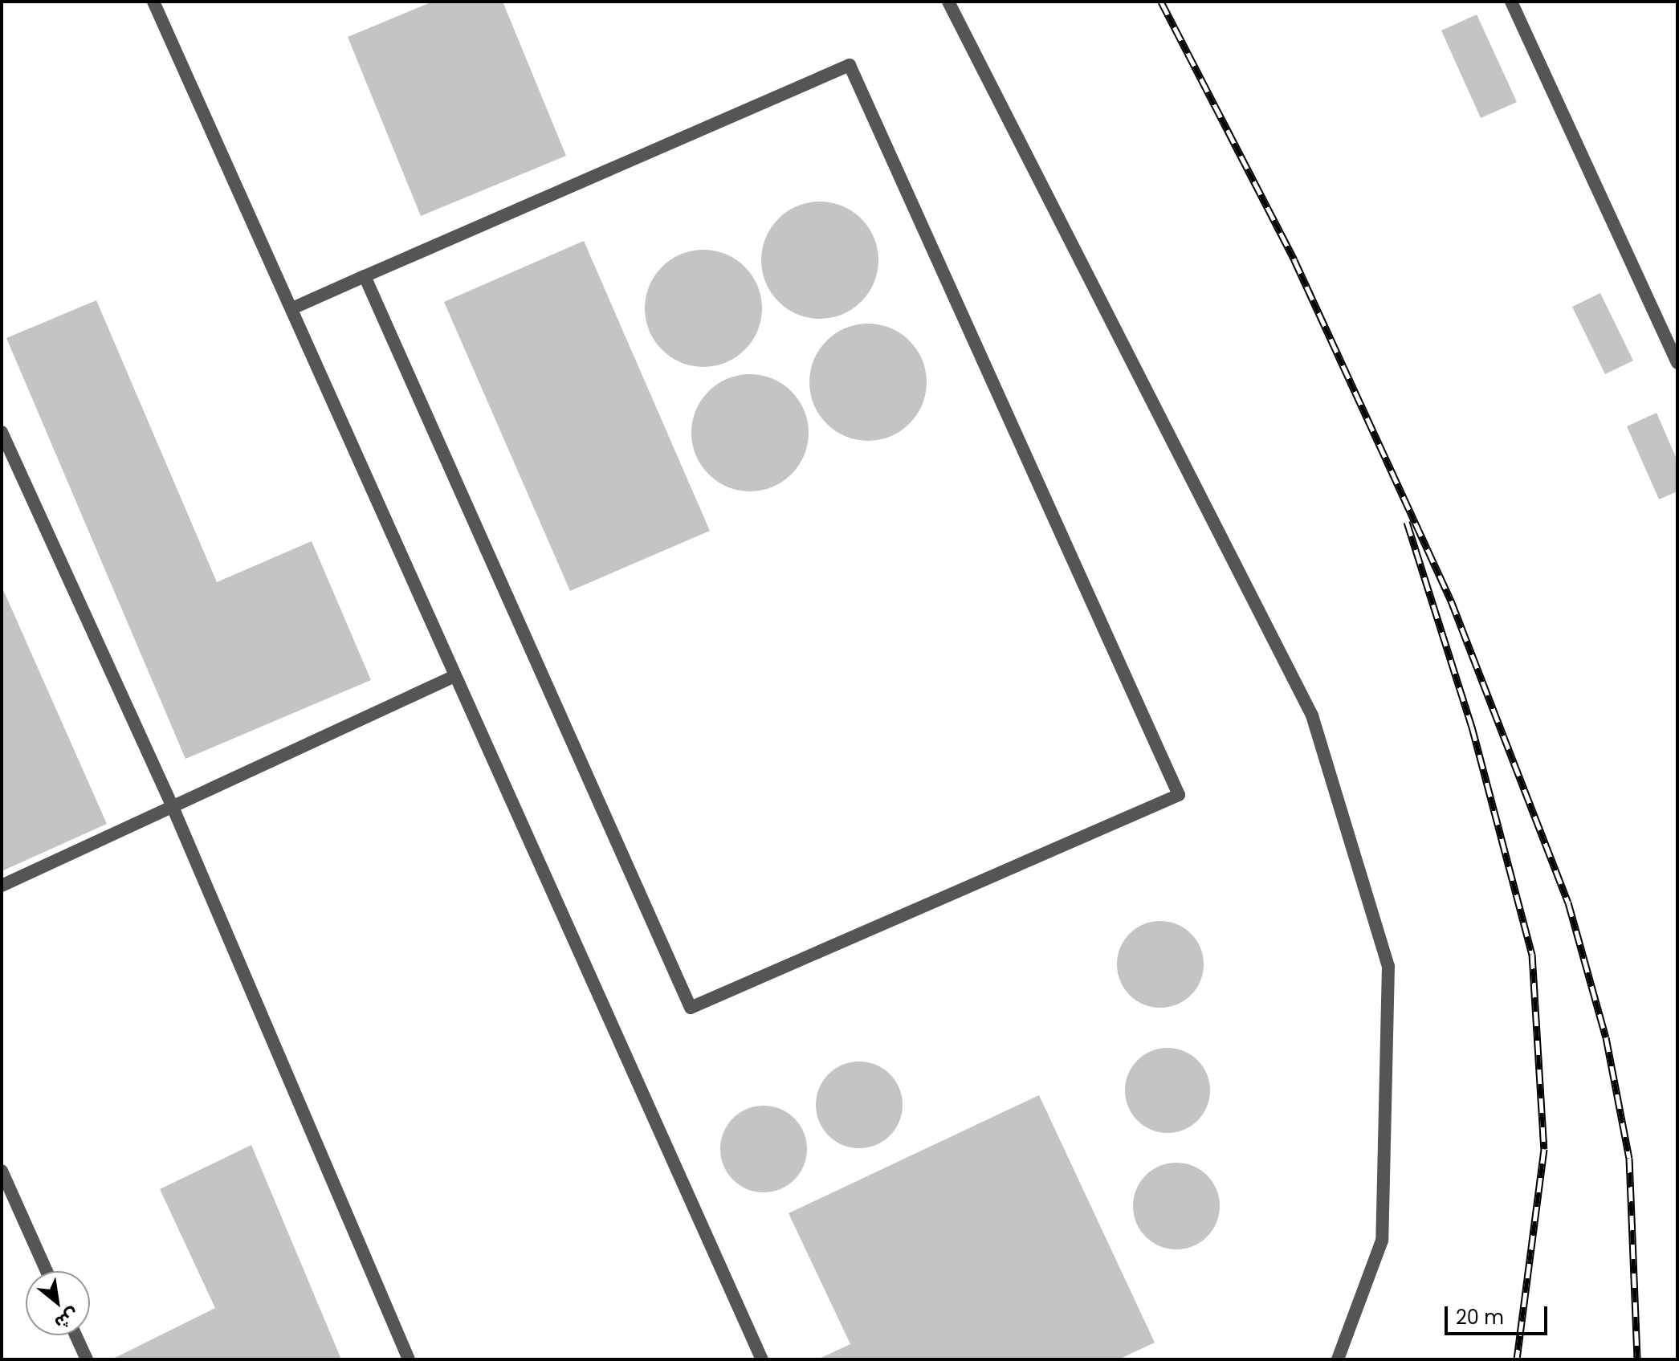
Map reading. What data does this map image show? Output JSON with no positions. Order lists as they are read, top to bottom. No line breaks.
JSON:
{"scale_bar":"20 m","north":"bottom right"}
